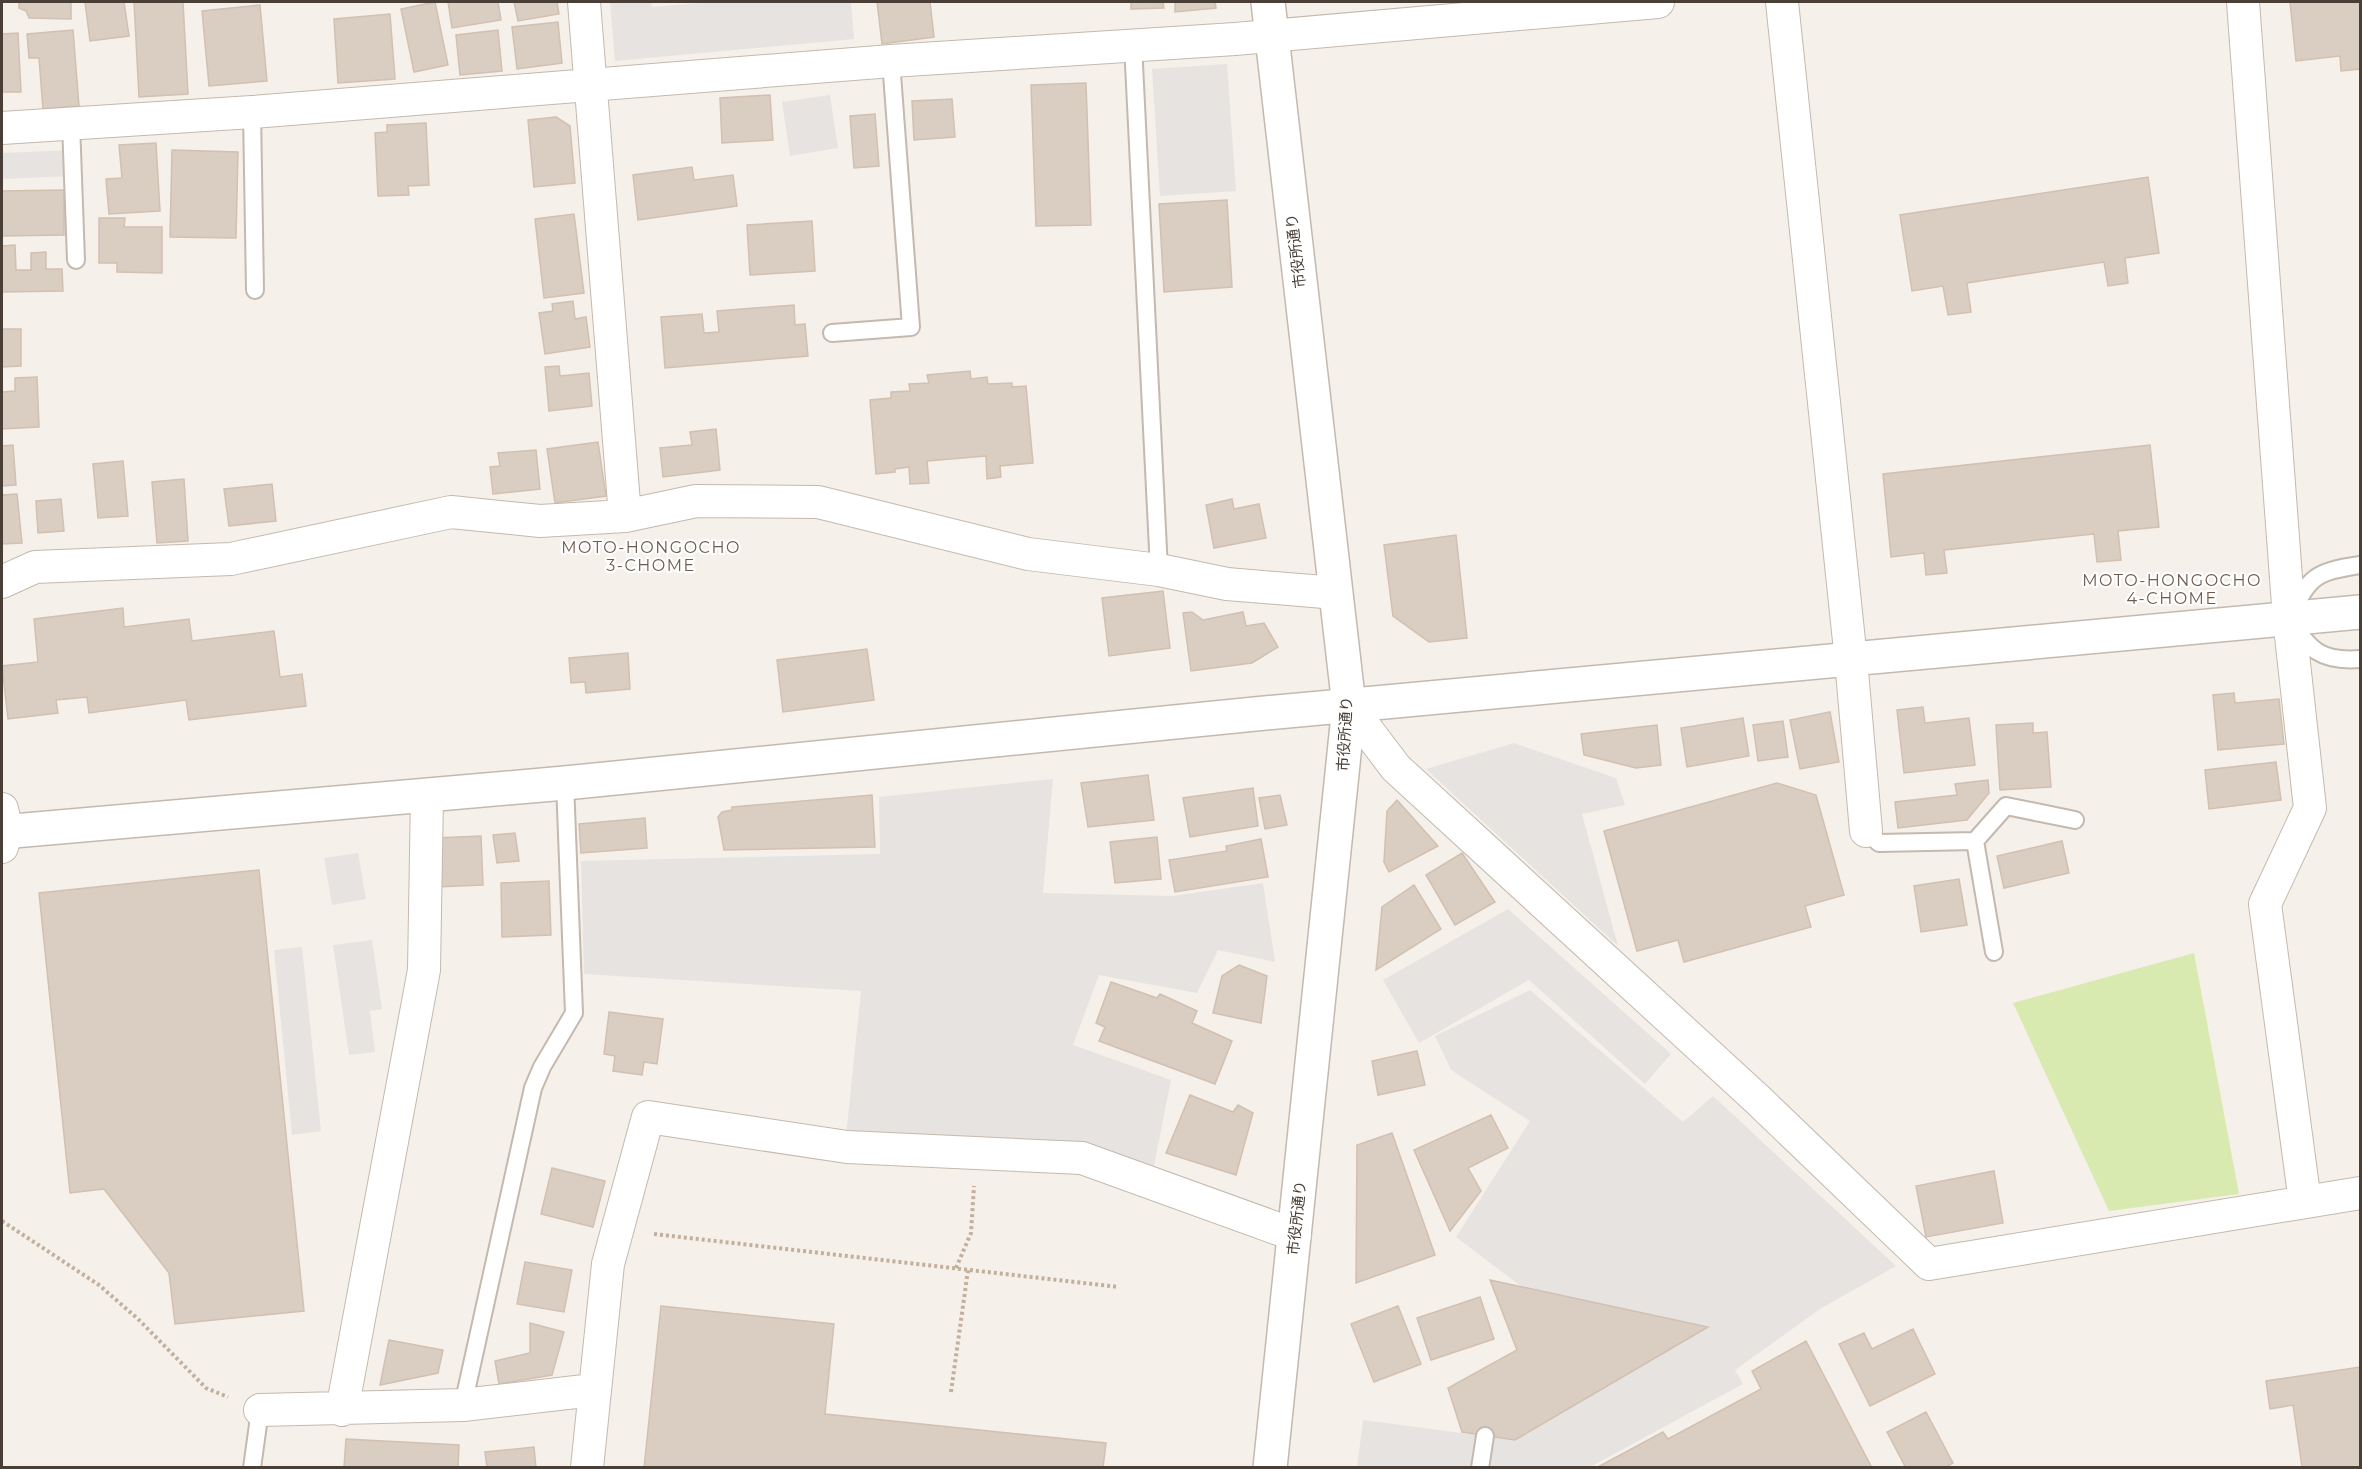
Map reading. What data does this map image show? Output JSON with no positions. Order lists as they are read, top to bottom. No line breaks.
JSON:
{"streets":{"street":["市役所通り"]},"districts":["MOTO-HONGOCHO 3-CHOME","MOTO-HONGOCHO 4-CHOME"]}
